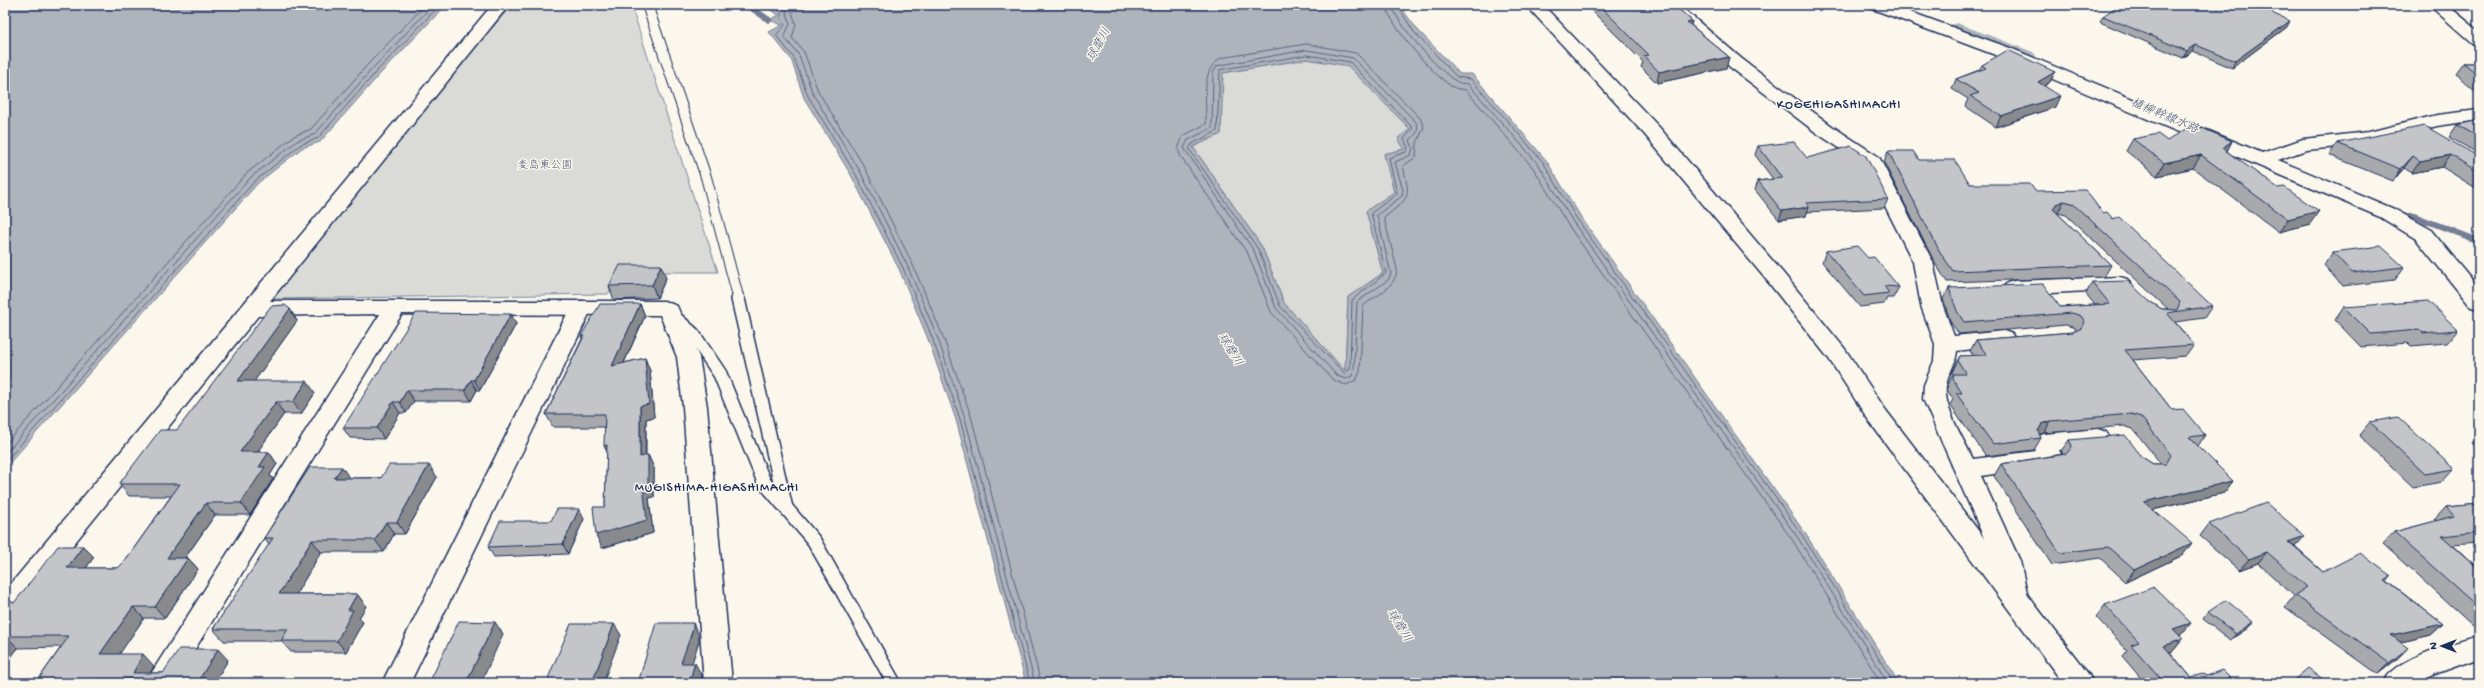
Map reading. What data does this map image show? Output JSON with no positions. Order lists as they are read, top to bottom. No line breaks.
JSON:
{"districts":["KOGEHIGASHIMACHI","MUGISHIMA-HIGASHIMACHI"],"water":["球磨川","植柳幹線水路"],"parks":["麦島東公園"],"north":"left"}
